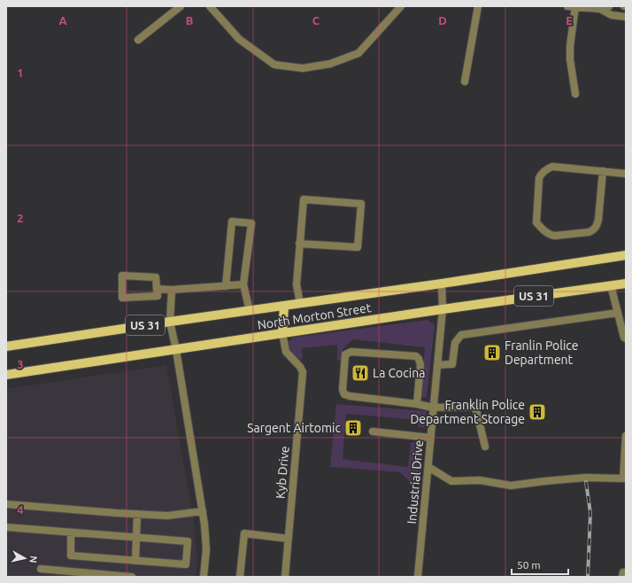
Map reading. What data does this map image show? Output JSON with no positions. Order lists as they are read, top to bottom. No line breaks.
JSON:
{"streets":{"main road":["US 31","North Morton Street"],"street":["Kyb Drive","Industrial Drive"]},"crossings":[["North Morton Street","Kyb Drive"],["North Morton Street","Industrial Drive"]],"places":{"building":["Franlin Police Department","Franklin Police Department Storage","Sargent Airtomic"],"restaurant":["La Cocina"]},"scale_bar":"50 m","north":"right","grid":{"columns":["A","B","C","D","E"],"rows":["1","2","3","4"]}}
